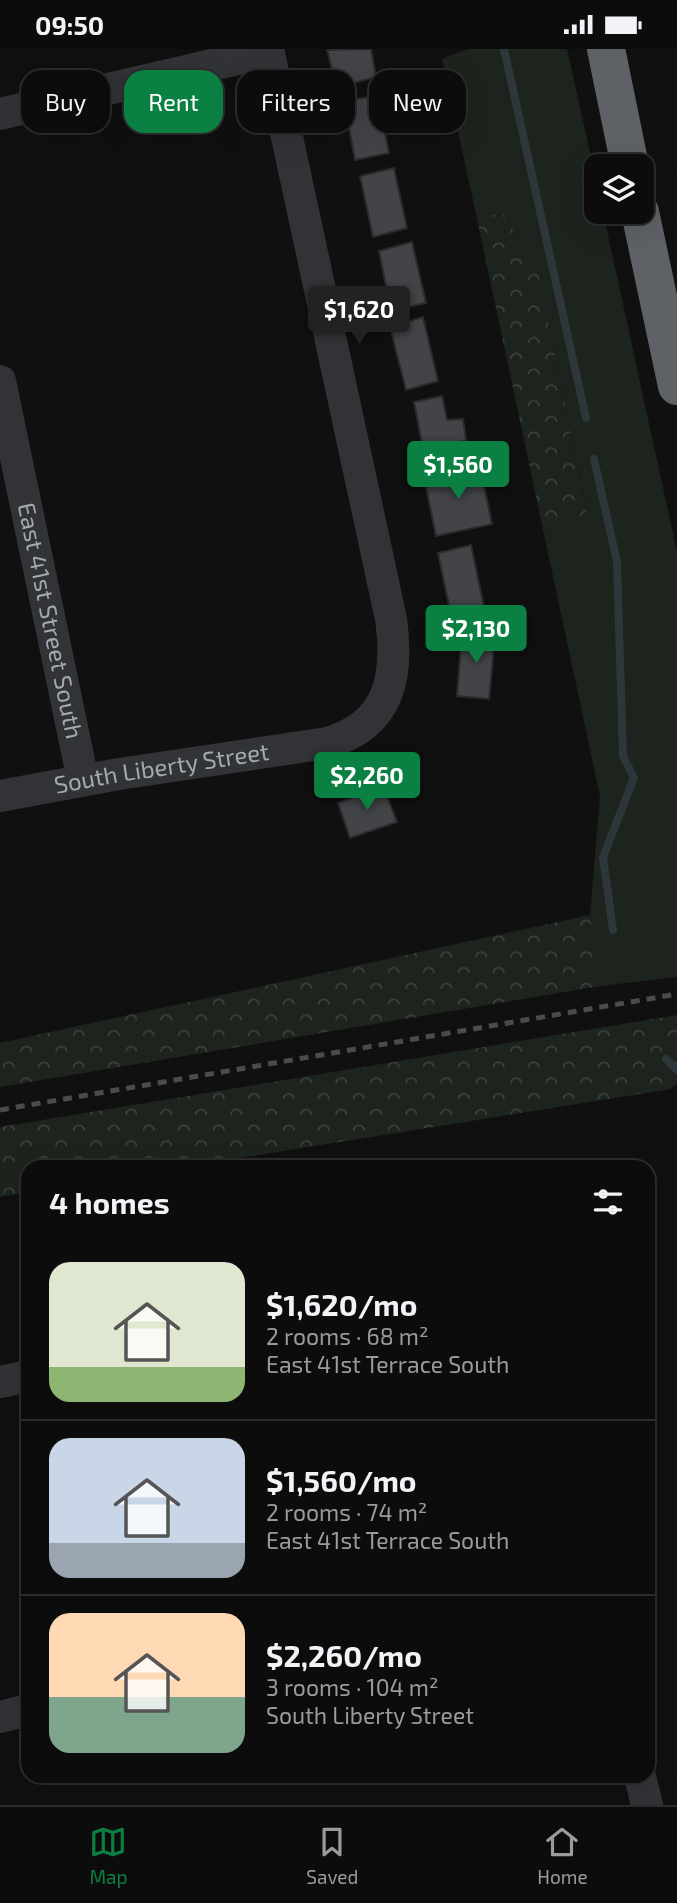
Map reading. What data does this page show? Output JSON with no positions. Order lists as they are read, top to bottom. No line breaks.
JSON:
{"streets":{"street":["East 41st Street South","South Liberty Street"]},"crossings":[["East 41st Street South","South Liberty Street"]],"page":{"status":"09:50","chip":["Buy","Rent","Filters","New"],"price":["$1,620","$1,560","$2,130","$2,260"],"heading":"4 homes","list":[{"name":"$1,620/mo","note":"2 rooms · 68 m² · East 41st Terrace South"},{"name":"$1,560/mo","note":"2 rooms · 74 m² · East 41st Terrace South"},{"name":"$2,260/mo","note":"3 rooms · 104 m² · South Liberty Street"}],"tabs":["Map","Saved","Home"]}}
